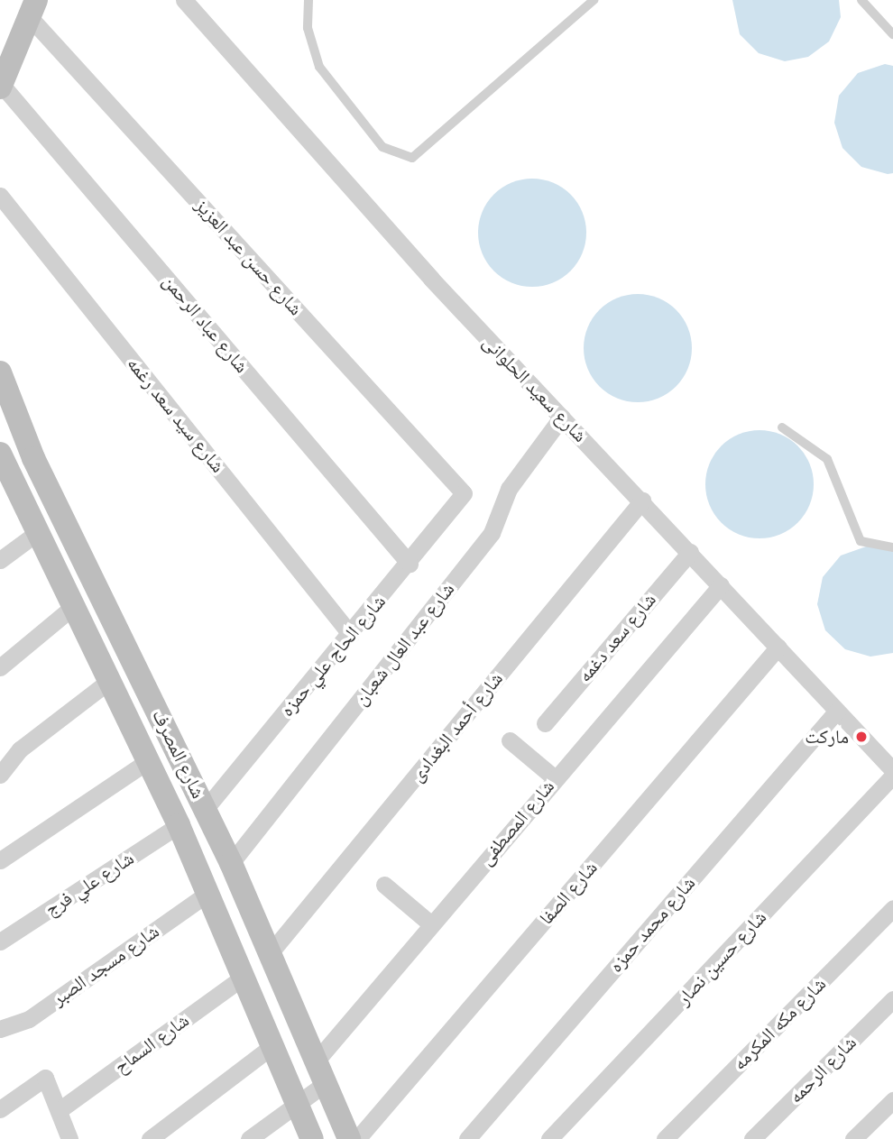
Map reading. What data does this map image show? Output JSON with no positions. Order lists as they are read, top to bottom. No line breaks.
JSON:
{"streets":{"street":["شارع حسن عبد العزيز","شارع عباد الرحمن","شارع سعيد الحلوانى","شارع سيد سعد رغمه","شارع سعد دغمه","شارع عبد العال شعبان","شارع الحاج علي حمزه","شارع أحمد البغدادى","شارع المصرف","شارع المصطفى","شارع علي فرج","شارع الصفا","شارع محمد حمزه","شارع حسين نصار","شارع مسجد الصبر","شارع مكه المكرمه","شارع السماح","شارع الرحمه"]},"crossings":[["شارع حسن عبد العزيز","شارع الحاج علي حمزه"],["شارع عباد الرحمن","شارع الحاج علي حمزه"],["شارع سعيد الحلوانى","شارع سعد دغمه"],["شارع سعيد الحلوانى","شارع عبد العال شعبان"],["شارع سعيد الحلوانى","شارع أحمد البغدادى"],["شارع سعيد الحلوانى","شارع المصطفى"],["شارع سعيد الحلوانى","شارع الصفا"],["شارع سعيد الحلوانى","شارع محمد حمزه"],["شارع سيد سعد رغمه","شارع الحاج علي حمزه"],["شارع عبد العال شعبان","شارع المصرف"],["شارع الحاج علي حمزه","شارع المصرف"],["شارع أحمد البغدادى","شارع المصرف"],["شارع المصرف","شارع المصطفى"],["شارع المصرف","شارع علي فرج"],["شارع المصرف","شارع مسجد الصبر"],["شارع المصرف","شارع السماح"]],"places":["ماركت"]}
